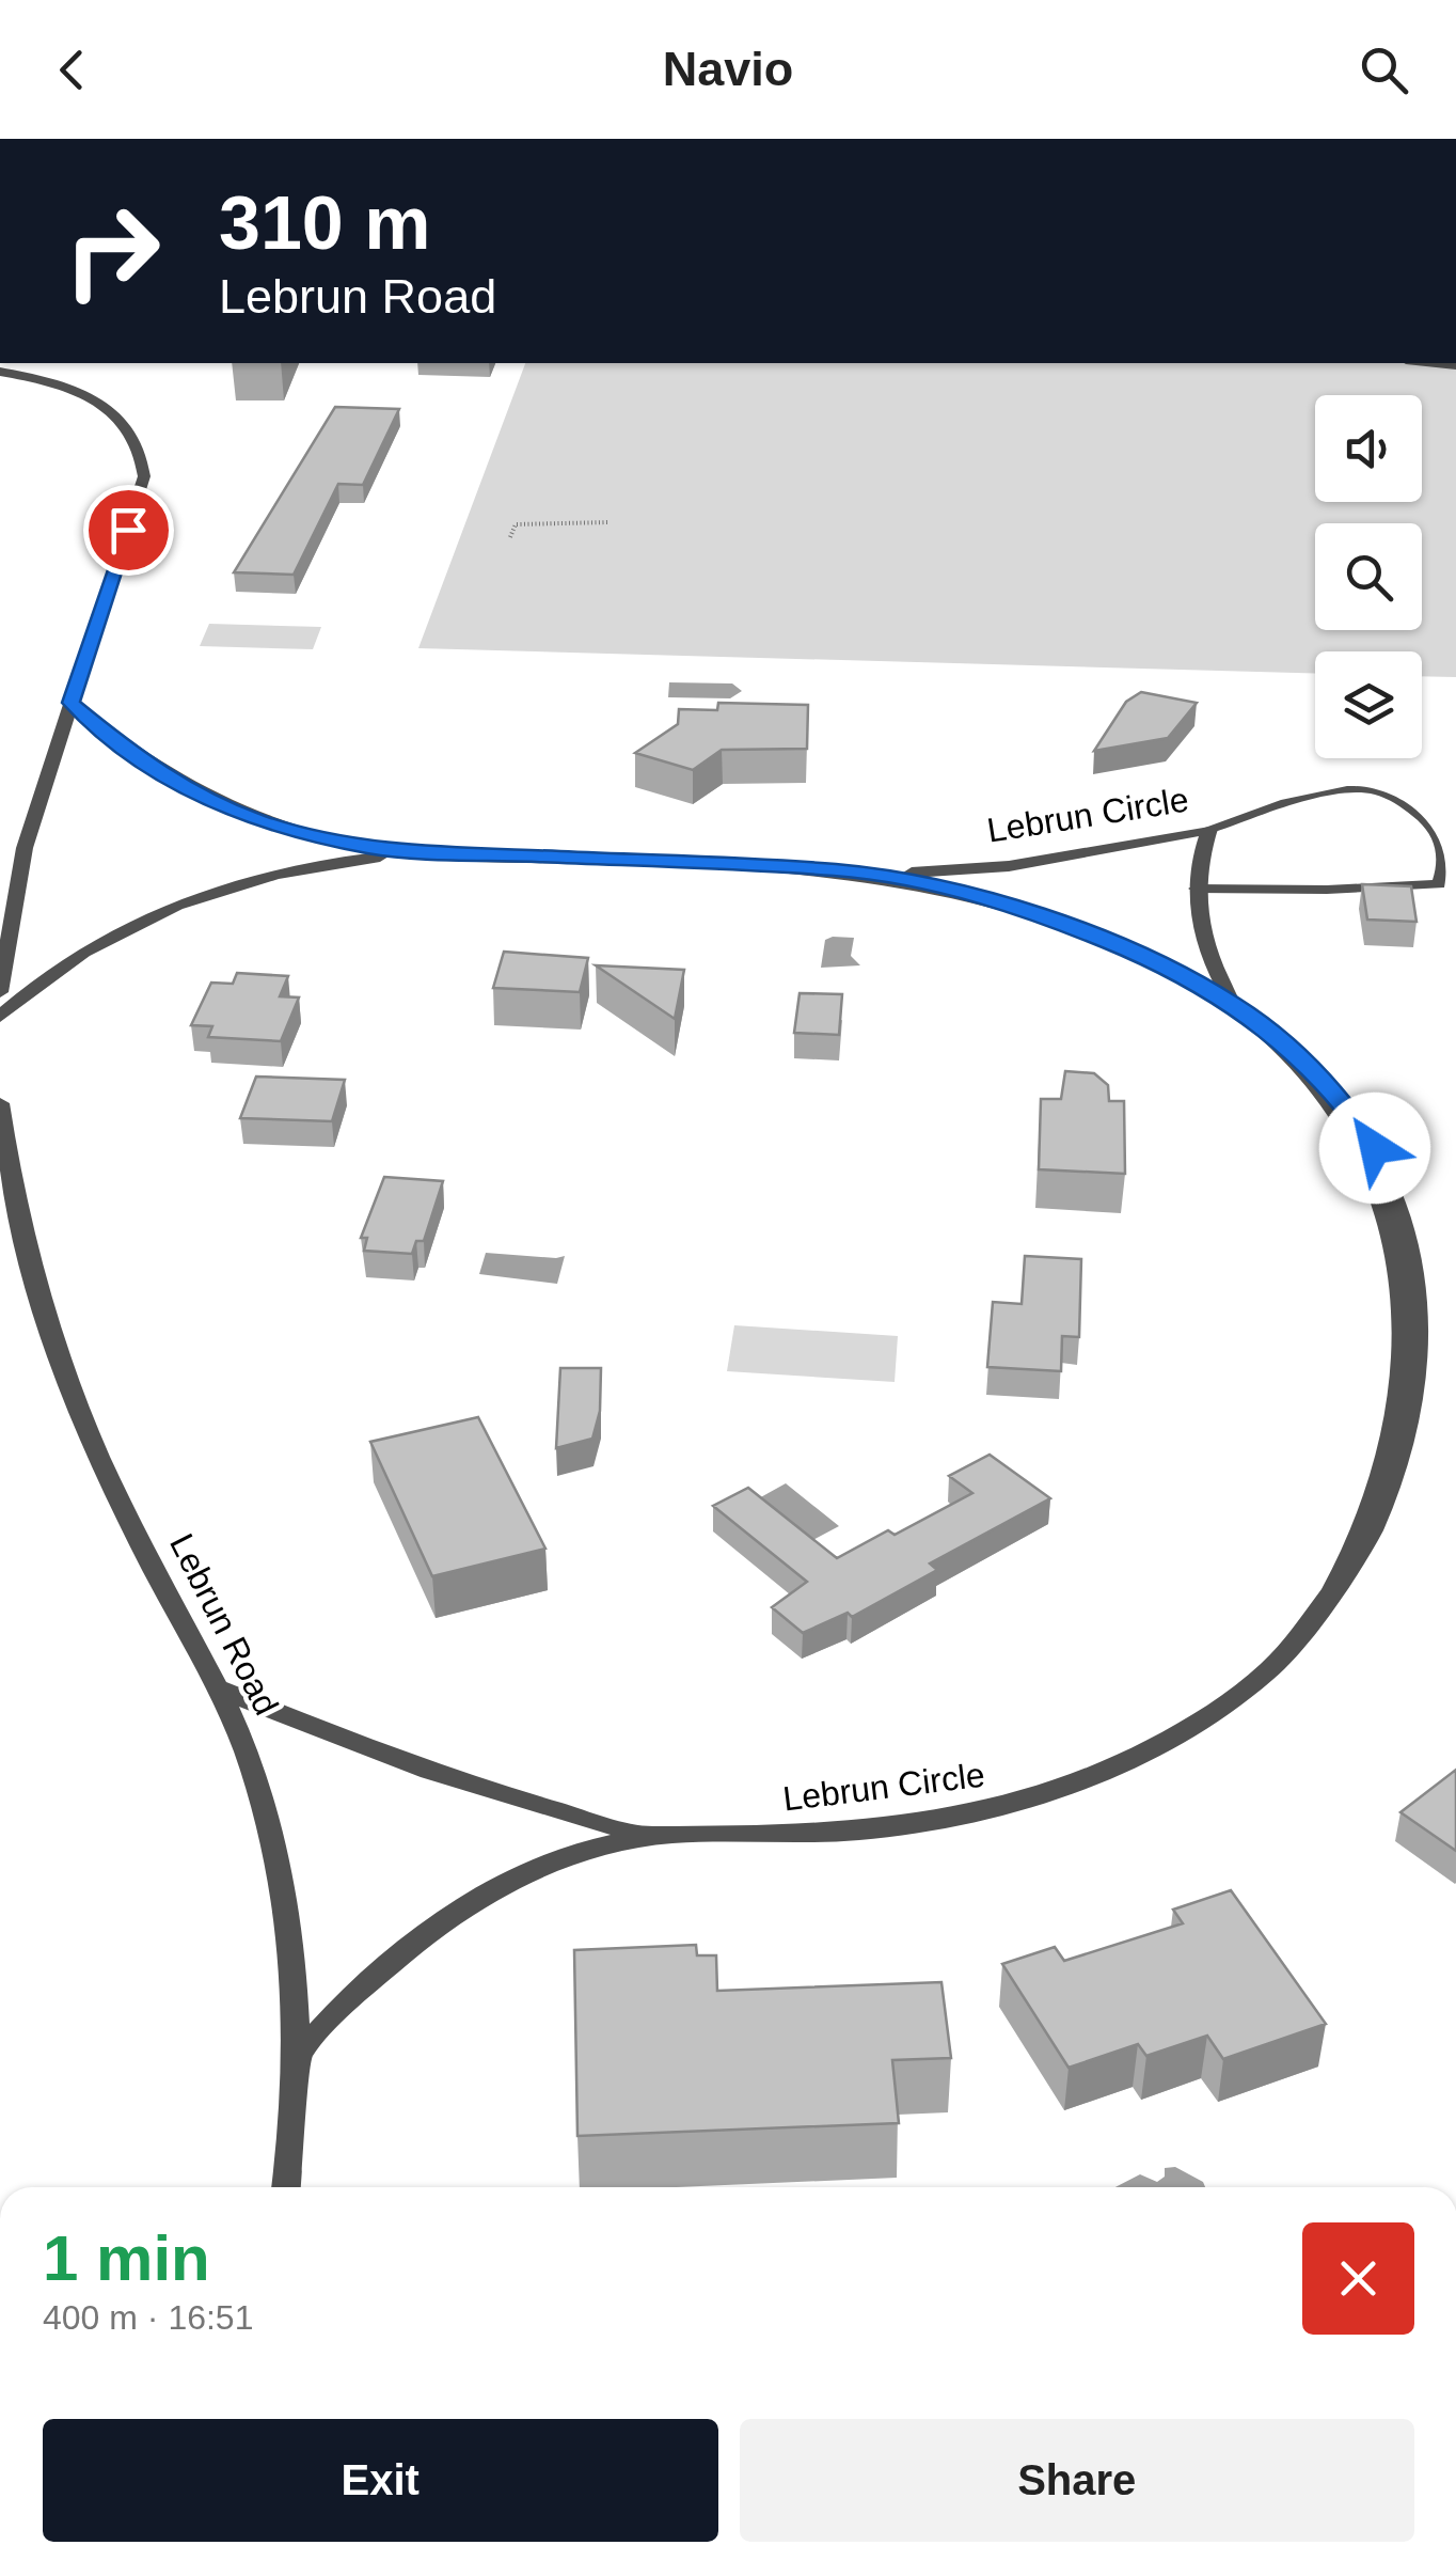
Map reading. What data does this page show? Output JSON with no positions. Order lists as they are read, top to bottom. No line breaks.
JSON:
{"streets":{"street":["Lebrun Circle","Lebrun Road"]},"crossings":[["Lebrun Circle","Lebrun Road"]],"page":{"header":"Navio","turn":["310 m","Lebrun Road"],"heading":["1 min","400 m · 16:51"],"buttons":["Exit","Share"]}}
